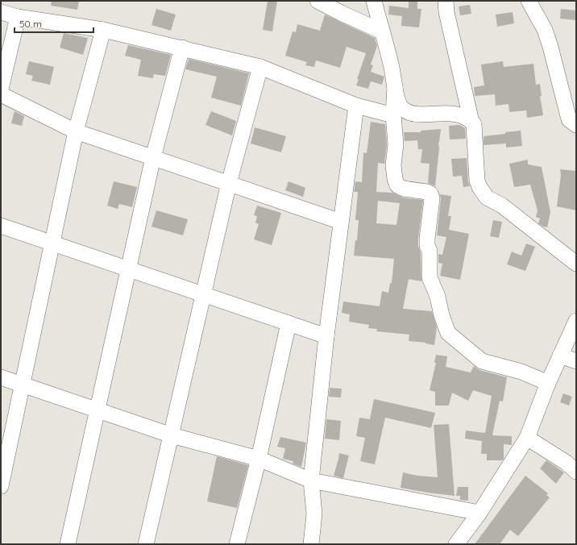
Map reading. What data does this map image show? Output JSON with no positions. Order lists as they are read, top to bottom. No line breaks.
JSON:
{"scale_bar":"50 m"}
